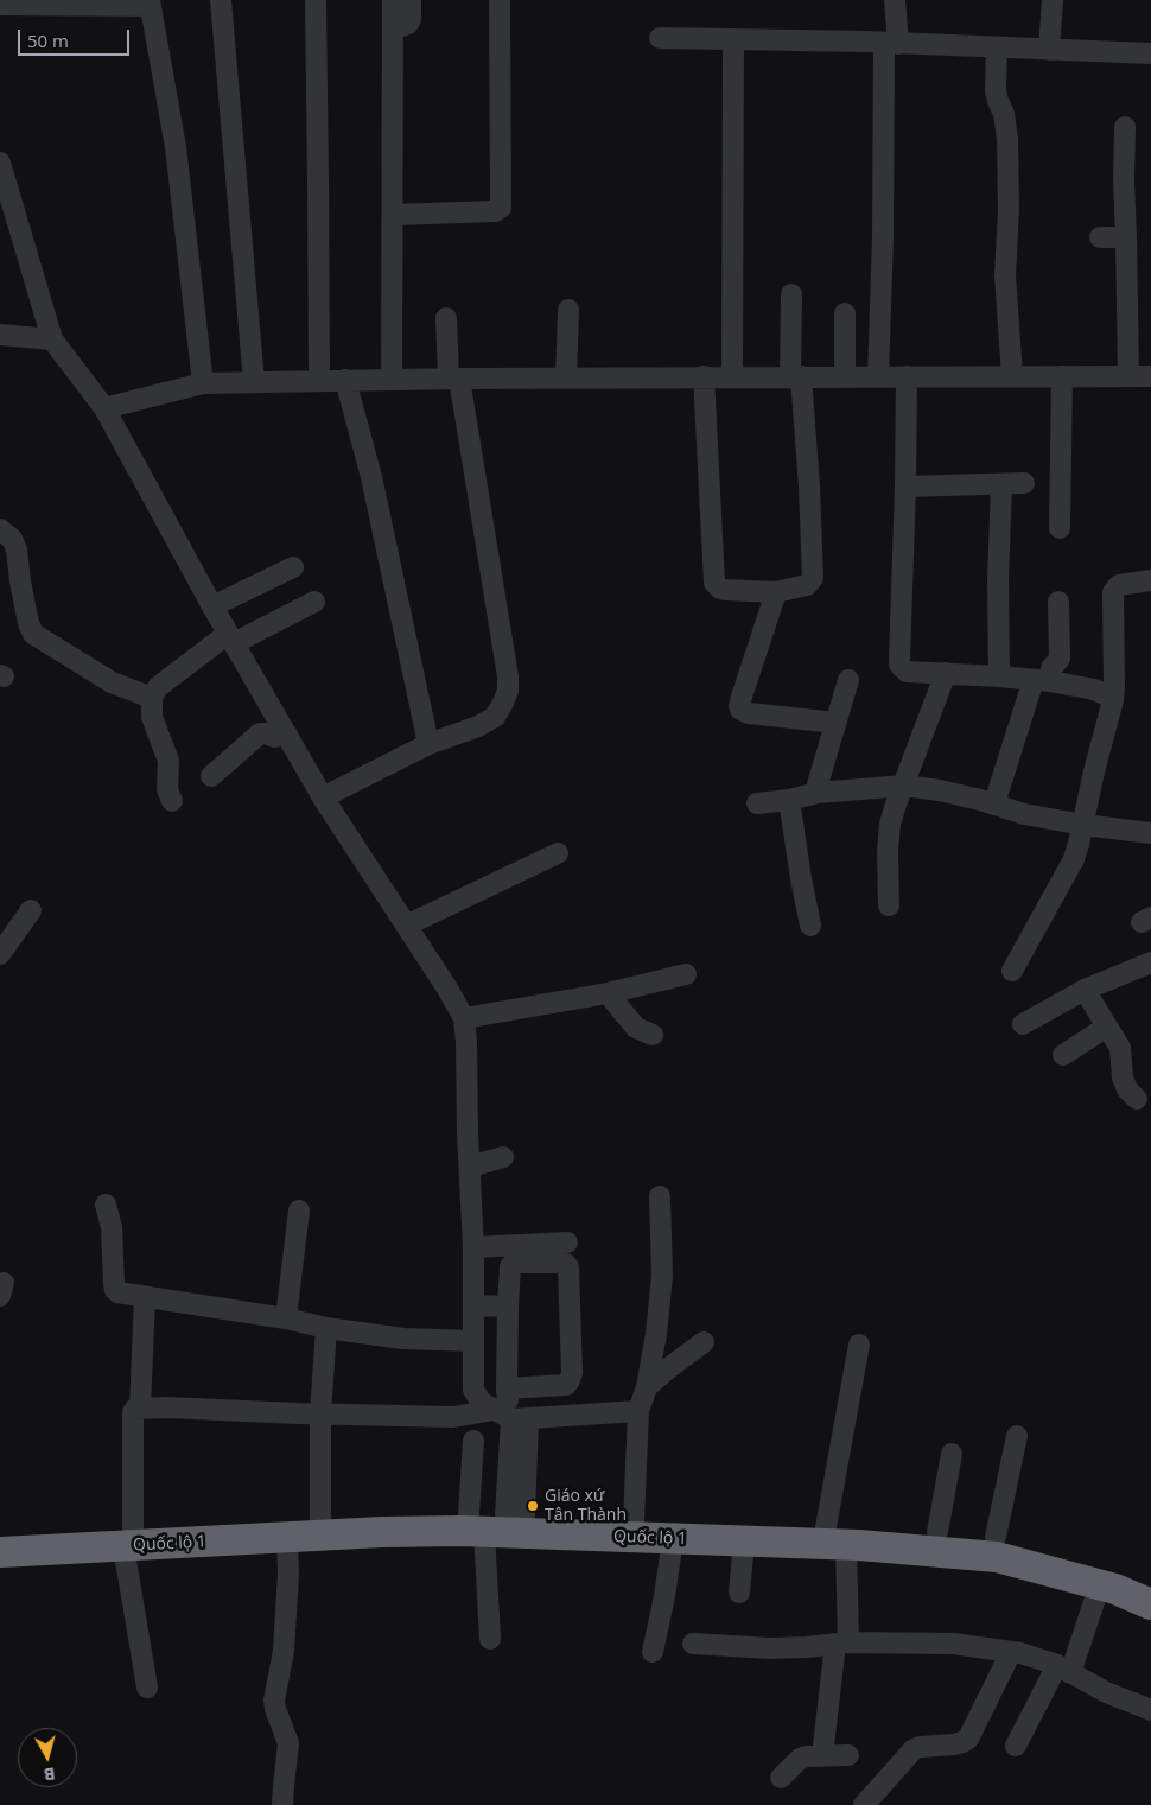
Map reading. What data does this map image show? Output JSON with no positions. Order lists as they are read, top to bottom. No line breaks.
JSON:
{"streets":{"highway":["Quốc lộ 1"]},"places":["Giáo xứ Tân Thành"],"scale_bar":"50 m","north":"bottom"}
